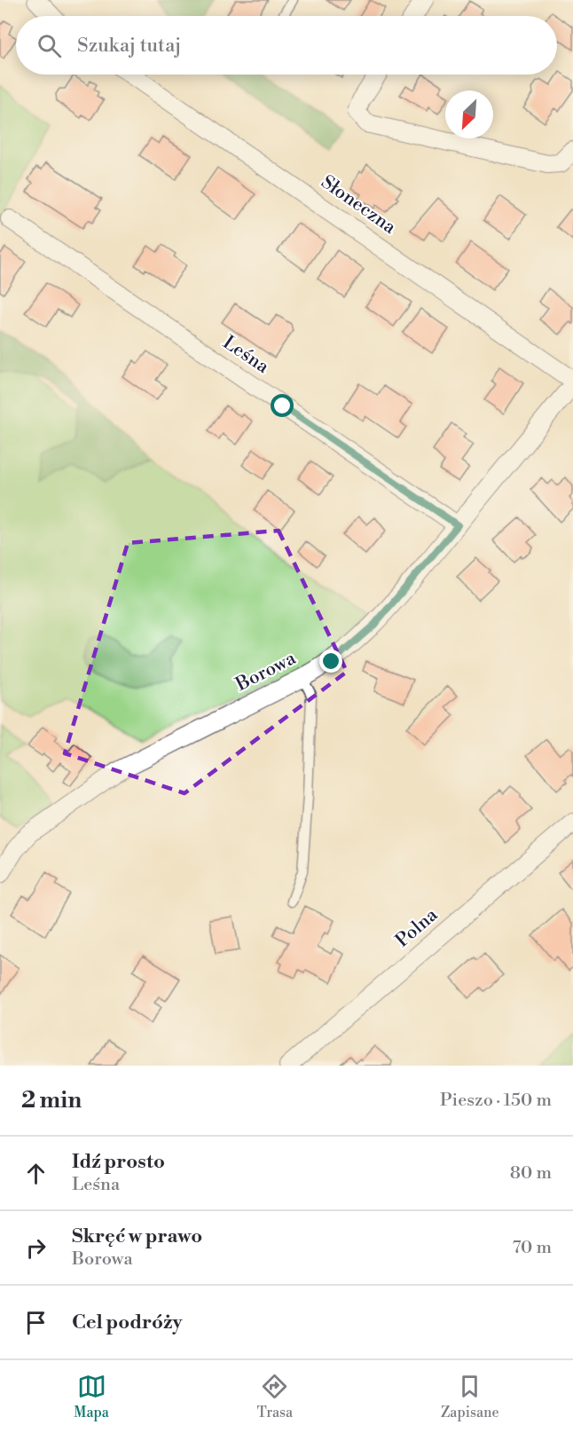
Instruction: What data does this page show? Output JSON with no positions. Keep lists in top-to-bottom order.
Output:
{
  "streets": {
    "street": [
      "Słoneczna",
      "Leśna",
      "Borowa",
      "Polna"
    ]
  },
  "crossings": [
    ["Słoneczna", "Borowa"],
    ["Leśna", "Borowa"]
  ],
  "north": "bottom left",
  "page": {
    "search": "Szukaj tutaj",
    "heading": ["2 min", "Pieszo · 150 m"],
    "list": [
      ["Idź prosto", "Leśna", "80 m"],
      ["Skręć w prawo", "Borowa", "70 m"],
      "Cel podróży"
    ],
    "nav": ["Mapa", "Trasa", "Zapisane"]
  }
}
